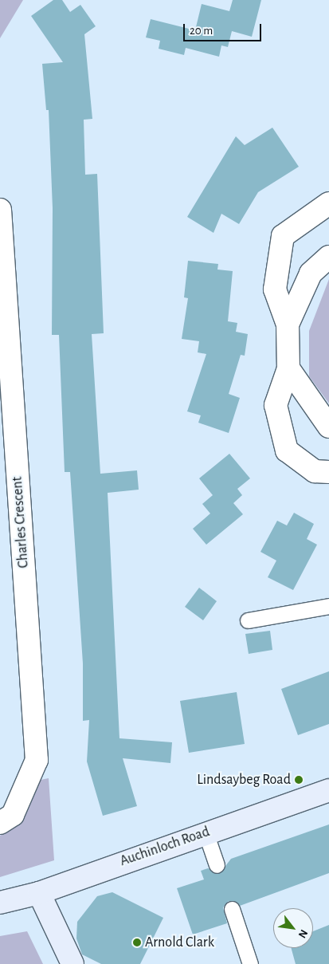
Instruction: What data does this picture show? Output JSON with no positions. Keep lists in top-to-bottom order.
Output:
{
  "streets": {
    "main road": ["Auchinloch Road"],
    "street": ["Charles Crescent"]
  },
  "places": ["Lindsaybeg Road", "Arnold Clark"],
  "scale_bar": "20 m",
  "north": "bottom right"
}
